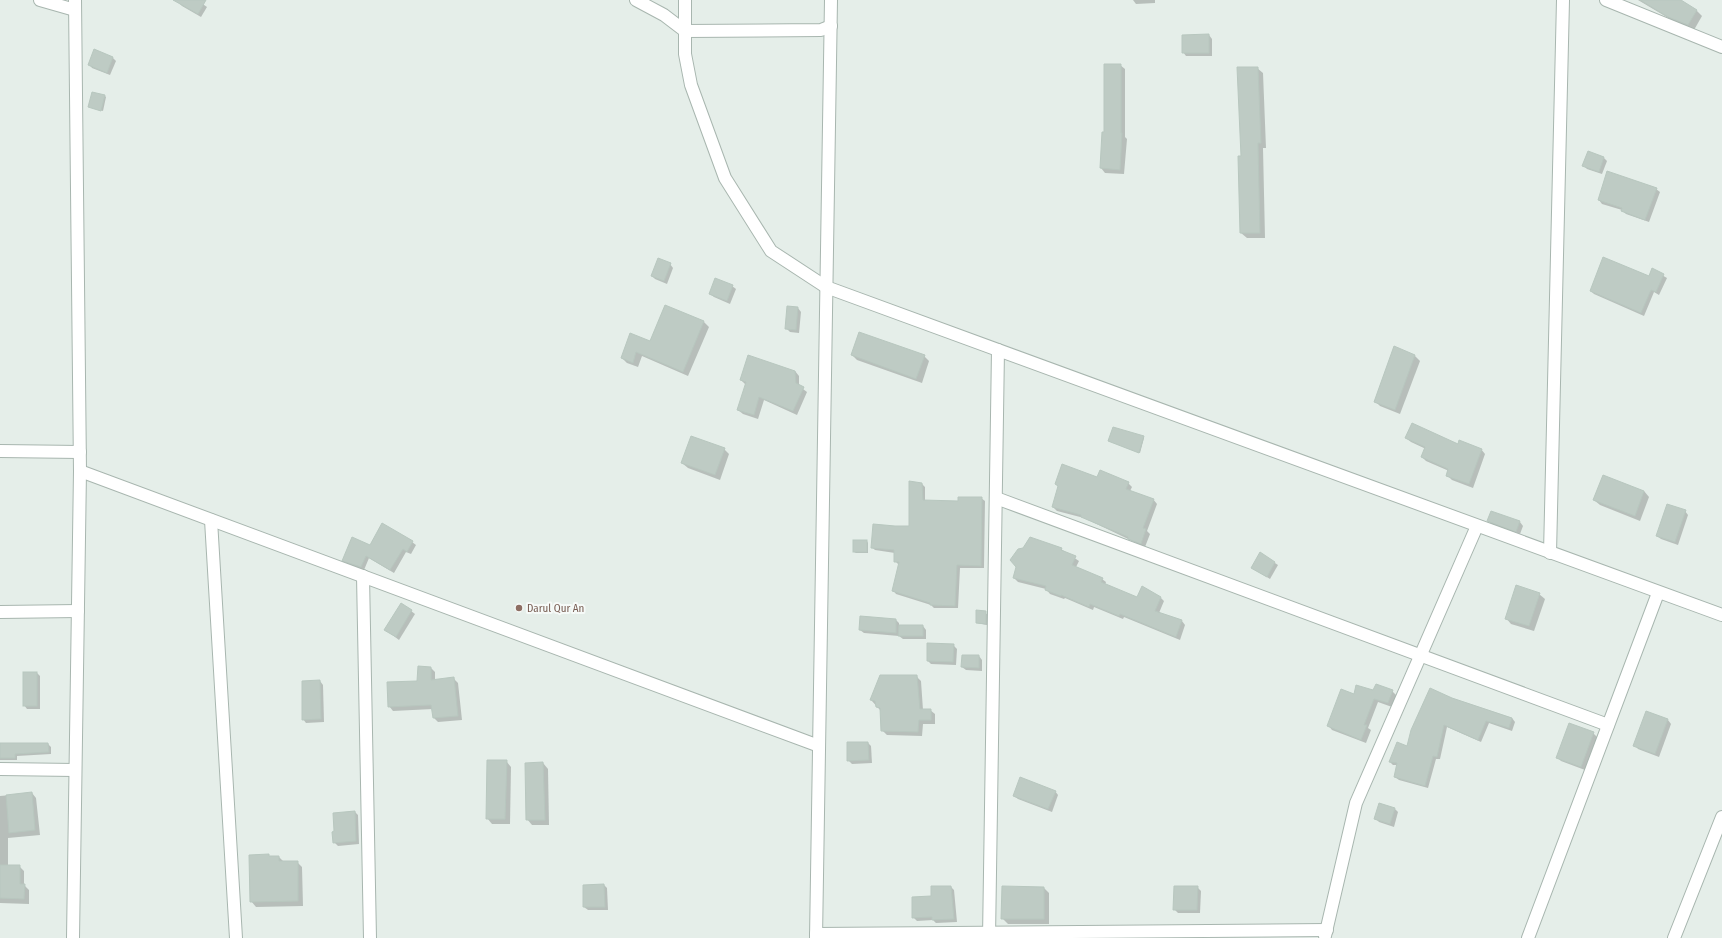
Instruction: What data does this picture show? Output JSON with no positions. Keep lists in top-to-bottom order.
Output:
{
  "places": ["Darul Qur An"]
}
